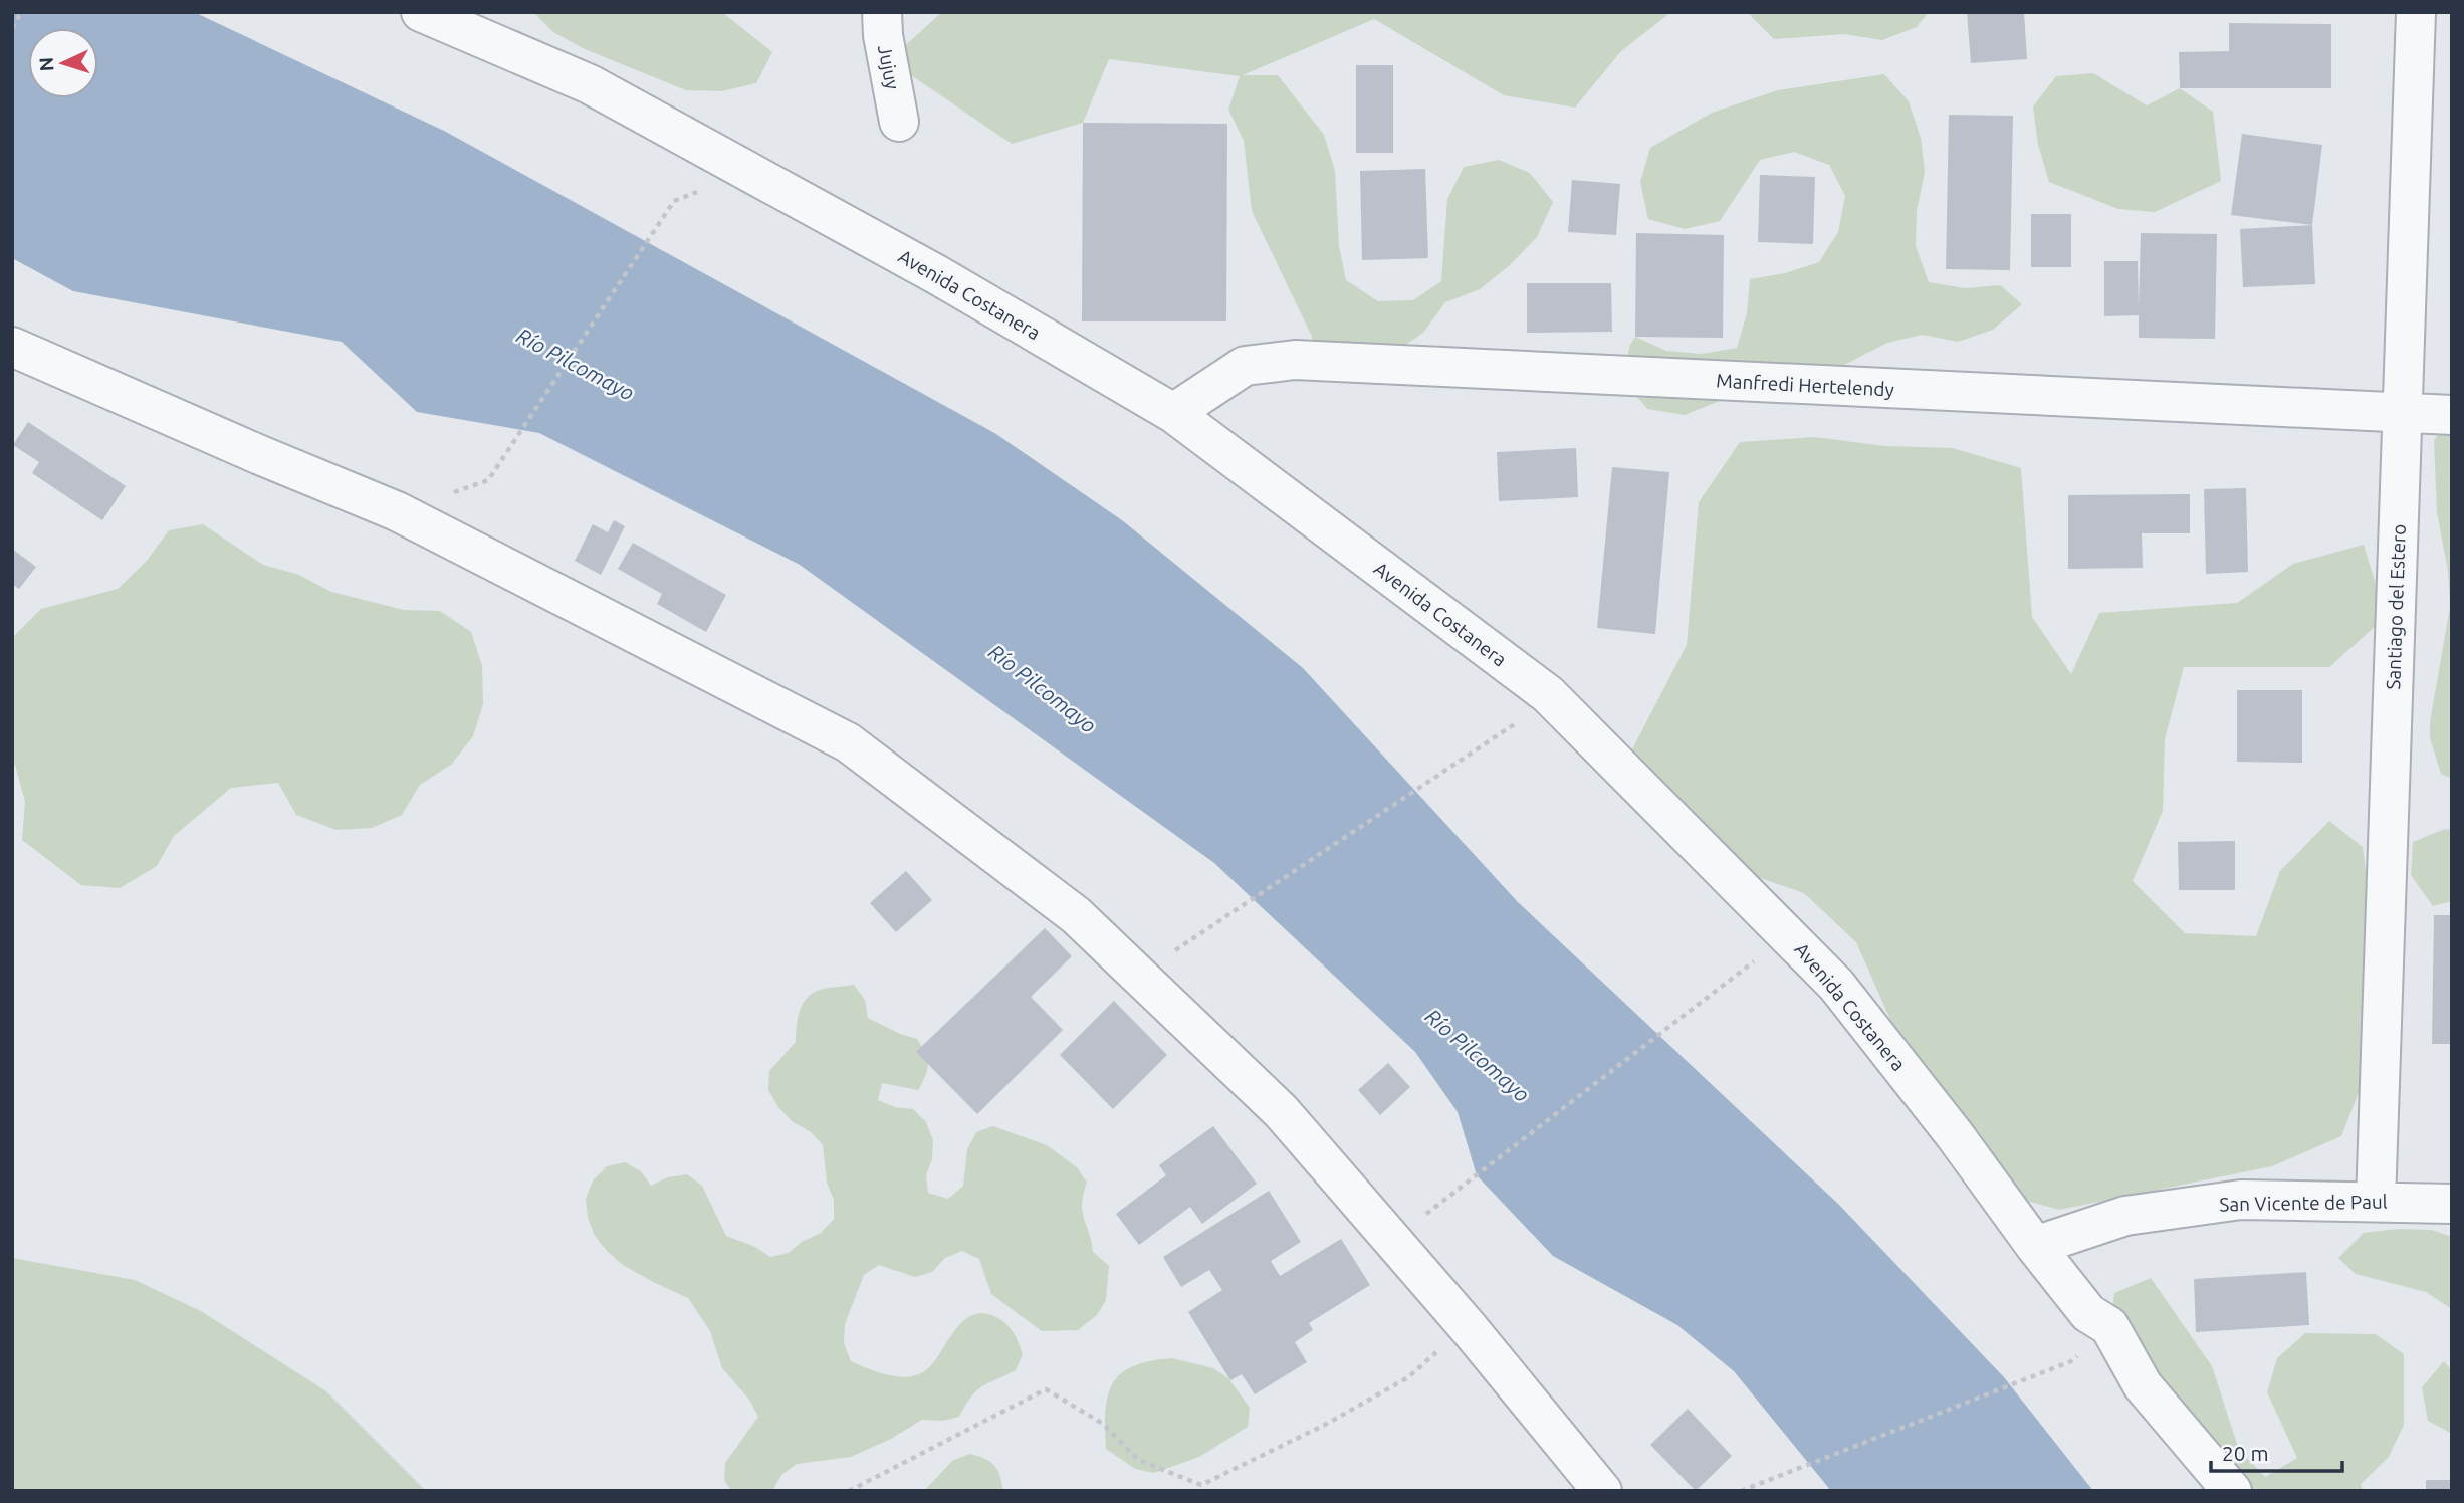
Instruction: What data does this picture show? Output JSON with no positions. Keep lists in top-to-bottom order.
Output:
{
  "streets": {
    "street": [
      "Jujuy",
      "Avenida Costanera",
      "Manfredi Hertelendy",
      "Santiago del Estero",
      "San Vicente de Paul"
    ]
  },
  "crossings": [
    ["Avenida Costanera", "Manfredi Hertelendy"],
    ["Avenida Costanera", "San Vicente de Paul"],
    ["Manfredi Hertelendy", "Santiago del Estero"],
    ["Santiago del Estero", "San Vicente de Paul"]
  ],
  "water": ["Río Pilcomayo"],
  "scale_bar": "20 m",
  "north": "left"
}
